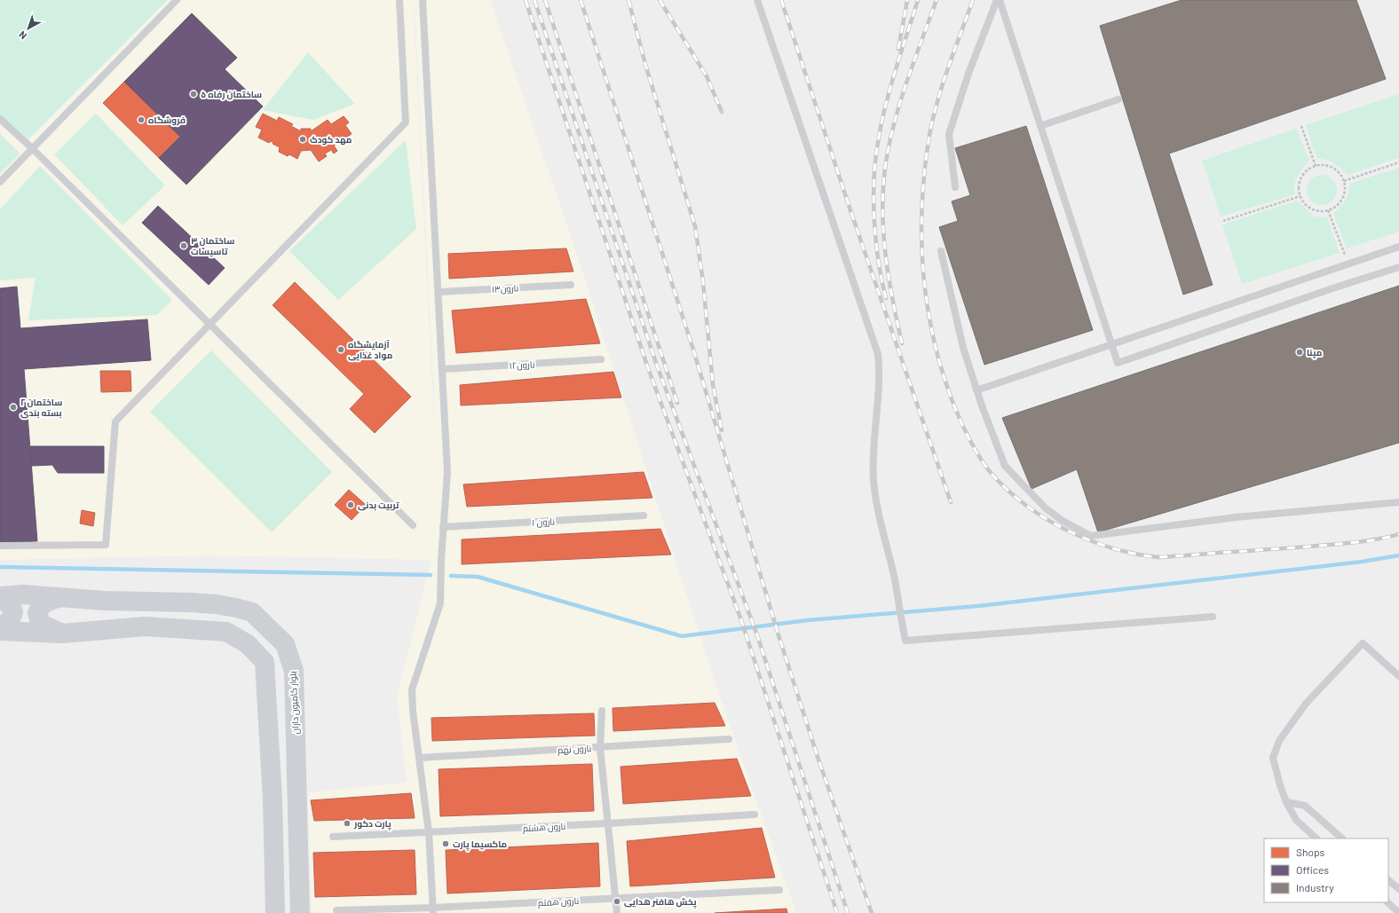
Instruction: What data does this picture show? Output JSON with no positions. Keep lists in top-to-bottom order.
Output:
{
  "streets": {
    "main road": ["بلوار کامیون داران"],
    "lane": [
      "نارون۱۳",
      "نارون۱۲",
      "نارون۱۰",
      "نارون نهم",
      "نارون هشتم",
      "نارون هفتم"
    ]
  },
  "places": [
    "۵ ساختمان رفاه",
    "فروشگاه",
    "مهد کودک",
    "۳ ساختمان تاسیسات",
    "آزمایشگاه مواد غذایی",
    "مپنا",
    "۲ ساختمان بسته بندی",
    "تربیت بدنی",
    "پارت دکور",
    "ماکسیما پارت",
    "پخش هافنر هدایی"
  ],
  "legend": ["Shops", "Offices", "Industry"],
  "north": "bottom left"
}
